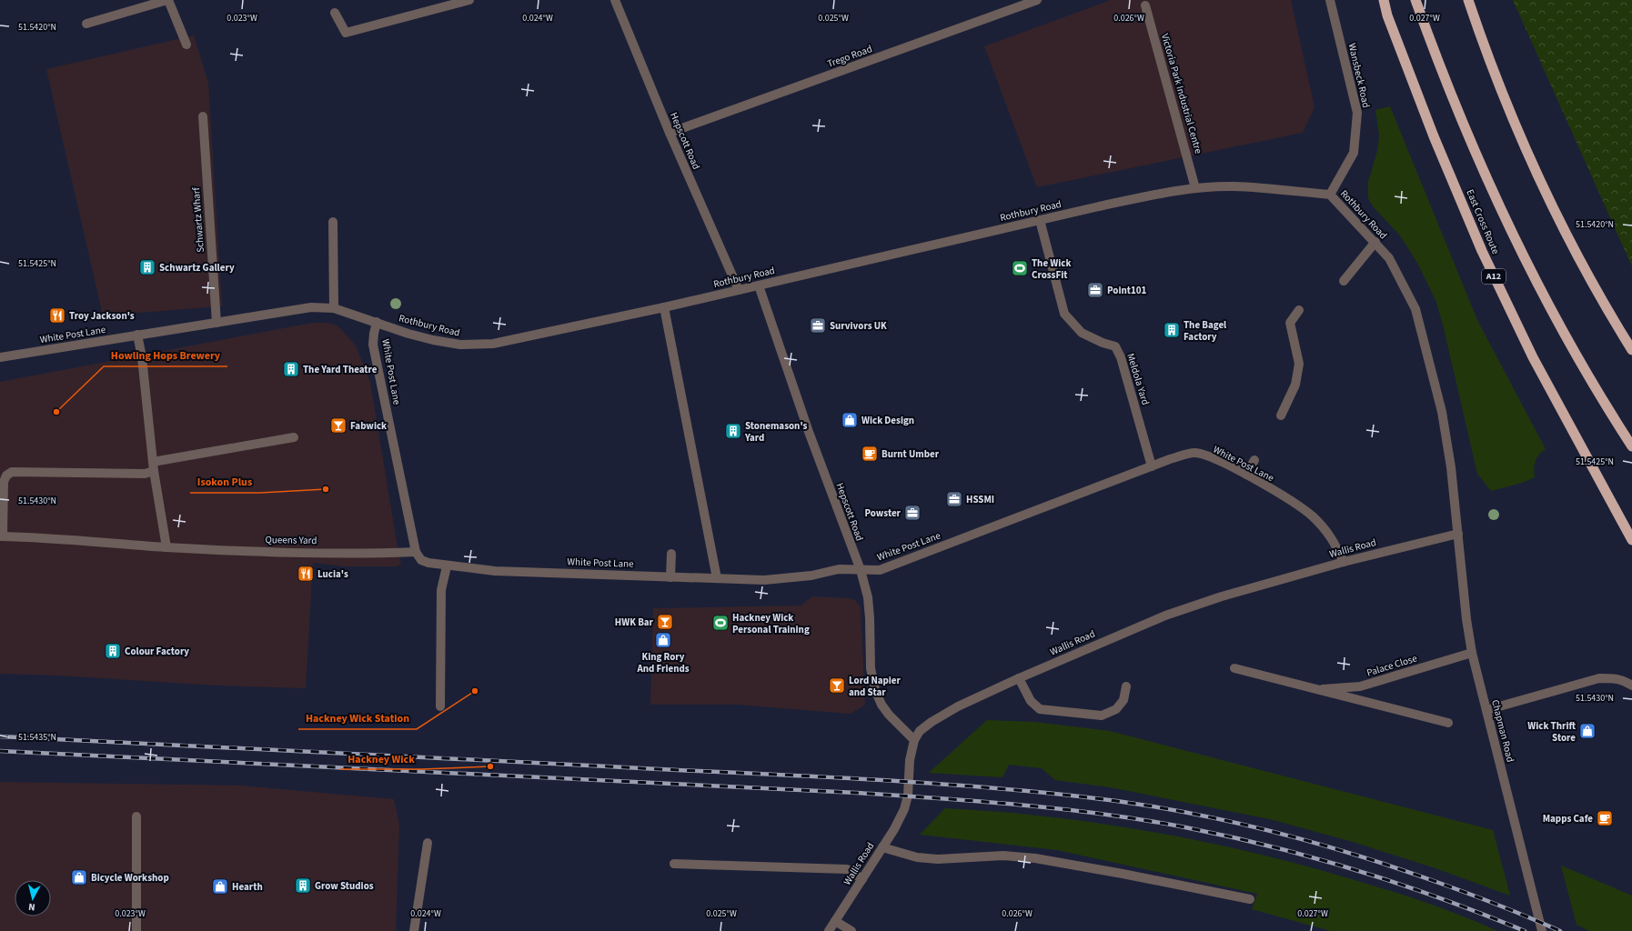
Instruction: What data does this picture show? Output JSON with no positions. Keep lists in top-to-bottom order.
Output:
{
  "streets": {
    "highway": ["East Cross Route", "A12"],
    "street": [
      "Trego Road",
      "Wansbeck Road",
      "Victoria Park Industrial Centre",
      "Hepscott Road",
      "Rothbury Road",
      "Schwartz Wharf",
      "White Post Lane",
      "Meldola Yard",
      "Queens Yard",
      "Wallis Road",
      "Palace Close",
      "Chapman Road"
    ]
  },
  "crossings": [
    ["Trego Road", "Hepscott Road"],
    ["Wansbeck Road", "Rothbury Road"],
    ["Victoria Park Industrial Centre", "Rothbury Road"],
    ["Hepscott Road", "Rothbury Road"],
    ["Hepscott Road", "White Post Lane"],
    ["Hepscott Road", "Wallis Road"],
    ["Rothbury Road", "White Post Lane"],
    ["Rothbury Road", "Meldola Yard"],
    ["Rothbury Road", "Wallis Road"],
    ["Rothbury Road", "Chapman Road"],
    ["Schwartz Wharf", "White Post Lane"],
    ["White Post Lane", "Meldola Yard"],
    ["White Post Lane", "Queens Yard"],
    ["White Post Lane", "Wallis Road"],
    ["Wallis Road", "Chapman Road"],
    ["Palace Close", "Chapman Road"]
  ],
  "places": {
    "building": [
      "Schwartz Gallery",
      "The Bagel Factory",
      "The Yard Theatre",
      "Stonemason's Yard",
      "Colour Factory",
      "Grow Studios"
    ],
    "sports": ["The Wick CrossFit", "Hackney Wick Personal Training"],
    "office": [
      "Point101",
      "Survivors UK",
      "HSSMI",
      "Powster"
    ],
    "restaurant": ["Troy Jackson's", "Lucia's"],
    "other": [
      "Howling Hops Brewery",
      "Isokon Plus",
      "Hackney Wick Station",
      "Hackney Wick"
    ],
    "shop": [
      "Wick Design",
      "King Rory And Friends",
      "Wick Thrift Store",
      "Bicycle Workshop",
      "Hearth"
    ],
    "bar": ["Fabwick", "HWK Bar", "Lord Napier and Star"],
    "cafe": ["Burnt Umber", "Mapps Cafe"]
  },
  "north": "bottom",
  "coordinates": [
    "0.023°W",
    "0.024°W",
    "0.025°W",
    "0.026°W",
    "0.027°W",
    "51.5420°N",
    "51.5425°N",
    "51.5430°N",
    "51.5435°N"
  ]
}
